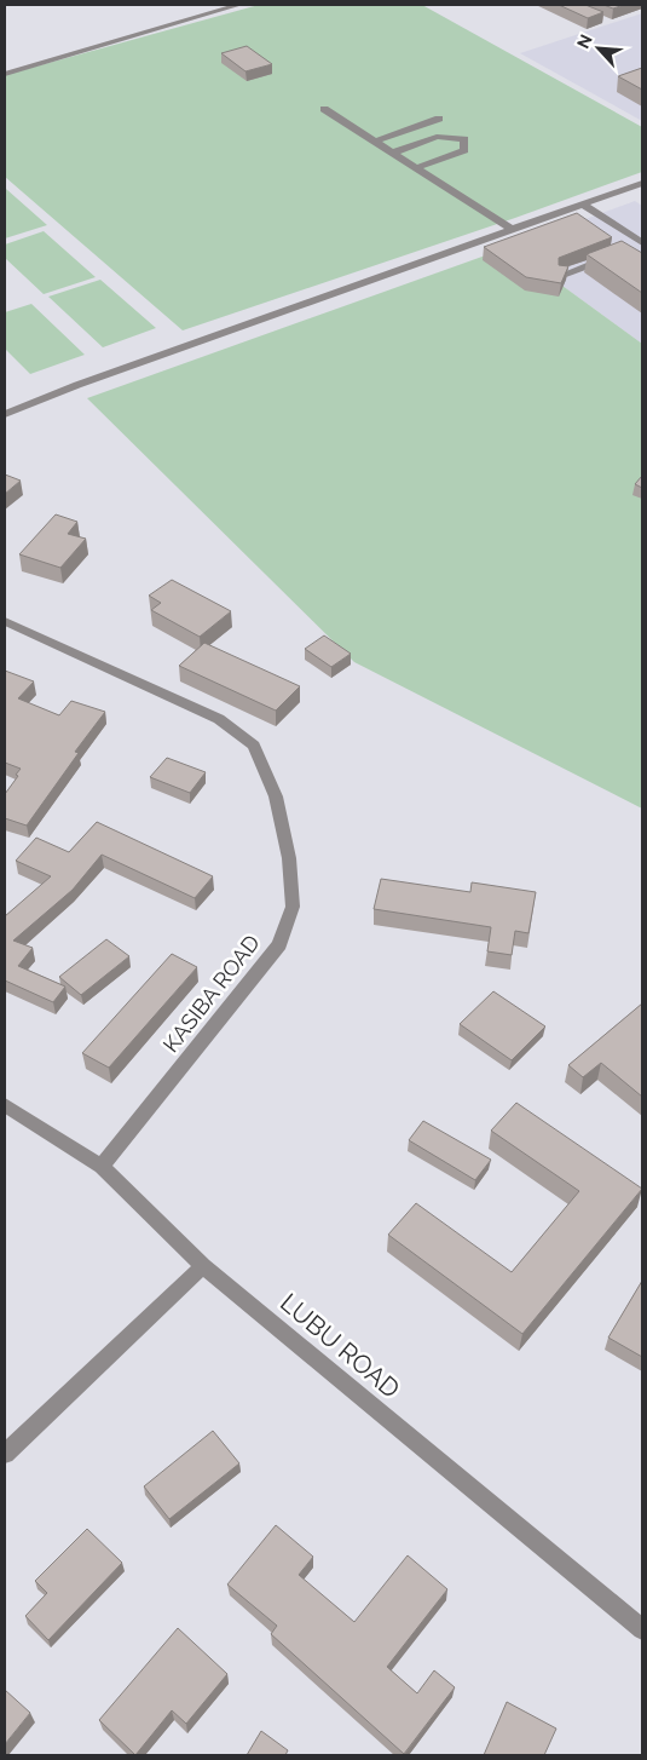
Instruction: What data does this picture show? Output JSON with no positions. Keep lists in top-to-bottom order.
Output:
{
  "streets": {
    "street": ["KASIBA ROAD", "LUBU ROAD"]
  },
  "crossings": [
    ["KASIBA ROAD", "LUBU ROAD"]
  ],
  "north": "top left"
}
